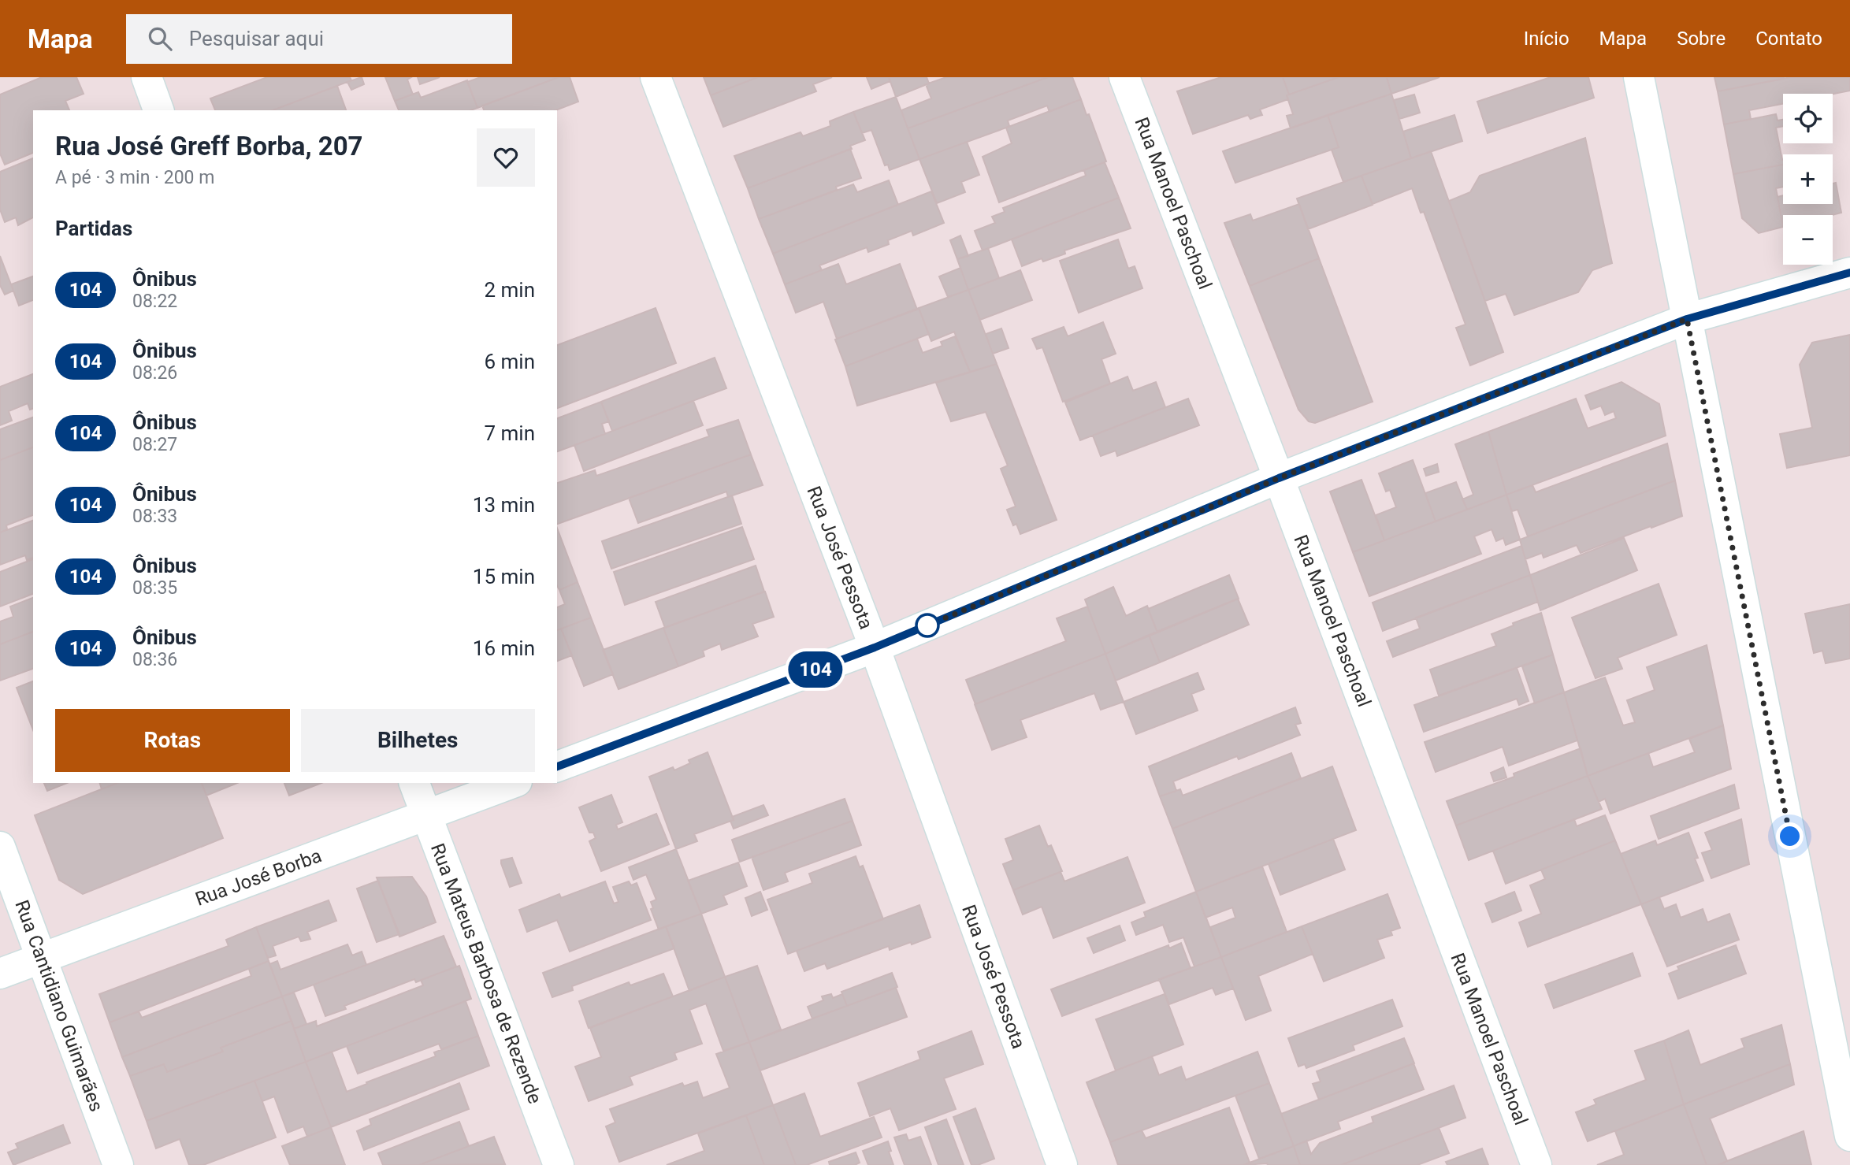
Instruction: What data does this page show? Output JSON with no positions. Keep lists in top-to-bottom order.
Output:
{
  "streets": {
    "street": [
      "Rua Manoel Paschoal",
      "Rua José Pessota",
      "Rua José Borba",
      "Rua Mateus Barbosa de Rezende",
      "Rua Cantidiano Guimarães"
    ]
  },
  "crossings": [
    ["Rua José Borba", "Rua Mateus Barbosa de Rezende"],
    ["Rua José Borba", "Rua Cantidiano Guimarães"]
  ],
  "lines": ["bus line 104"],
  "page": {
    "header": "Mapa",
    "search": "Pesquisar aqui",
    "nav": [
      "Início",
      "Mapa",
      "Sobre",
      "Contato"
    ],
    "on_map": "104",
    "map_buttons": ["+", "−"],
    "heading": [
      ["Rua José Greff Borba, 207", "A pé · 3 min · 200 m"],
      "Partidas"
    ],
    "list": [
      {
        "mark": "104",
        "name": "Ônibus",
        "note": "08:22",
        "value": "2 min"
      },
      {
        "mark": "104",
        "name": "Ônibus",
        "note": "08:26",
        "value": "6 min"
      },
      {
        "mark": "104",
        "name": "Ônibus",
        "note": "08:27",
        "value": "7 min"
      },
      {
        "mark": "104",
        "name": "Ônibus",
        "note": "08:33",
        "value": "13 min"
      },
      {
        "mark": "104",
        "name": "Ônibus",
        "note": "08:35",
        "value": "15 min"
      },
      {
        "mark": "104",
        "name": "Ônibus",
        "note": "08:36",
        "value": "16 min"
      }
    ],
    "buttons": ["Rotas", "Bilhetes"]
  }
}
